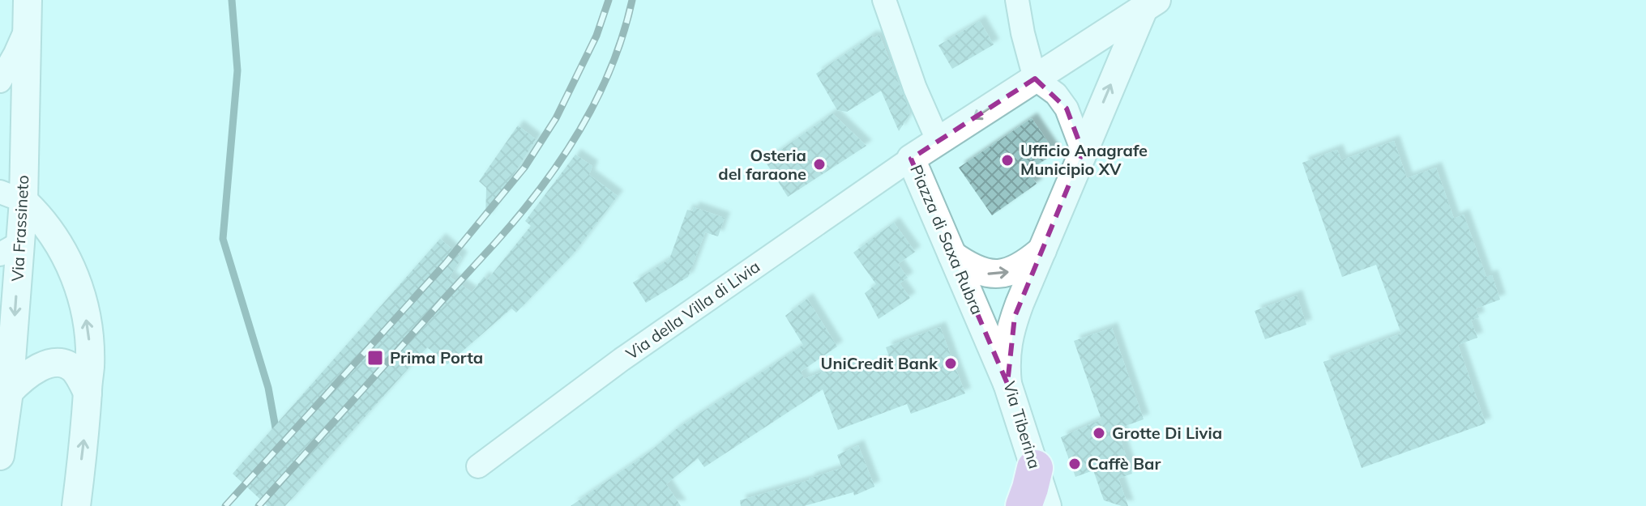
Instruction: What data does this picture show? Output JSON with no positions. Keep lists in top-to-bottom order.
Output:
{
  "streets": {
    "street": [
      "Via Frassineto",
      "Piazza di Saxa Rubra",
      "Via della Villa di Livia",
      "Via Tiberina"
    ]
  },
  "crossings": [
    ["Piazza di Saxa Rubra", "Via della Villa di Livia"],
    ["Piazza di Saxa Rubra", "Via Tiberina"],
    ["Via della Villa di Livia", "Via Tiberina"]
  ],
  "places": {
    "other": [
      "Ufficio Anagrafe Municipio XV",
      "Osteria del faraone",
      "UniCredit Bank",
      "Grotte Di Livia",
      "Caffè Bar"
    ],
    "transit": ["Prima Porta"]
  }
}
